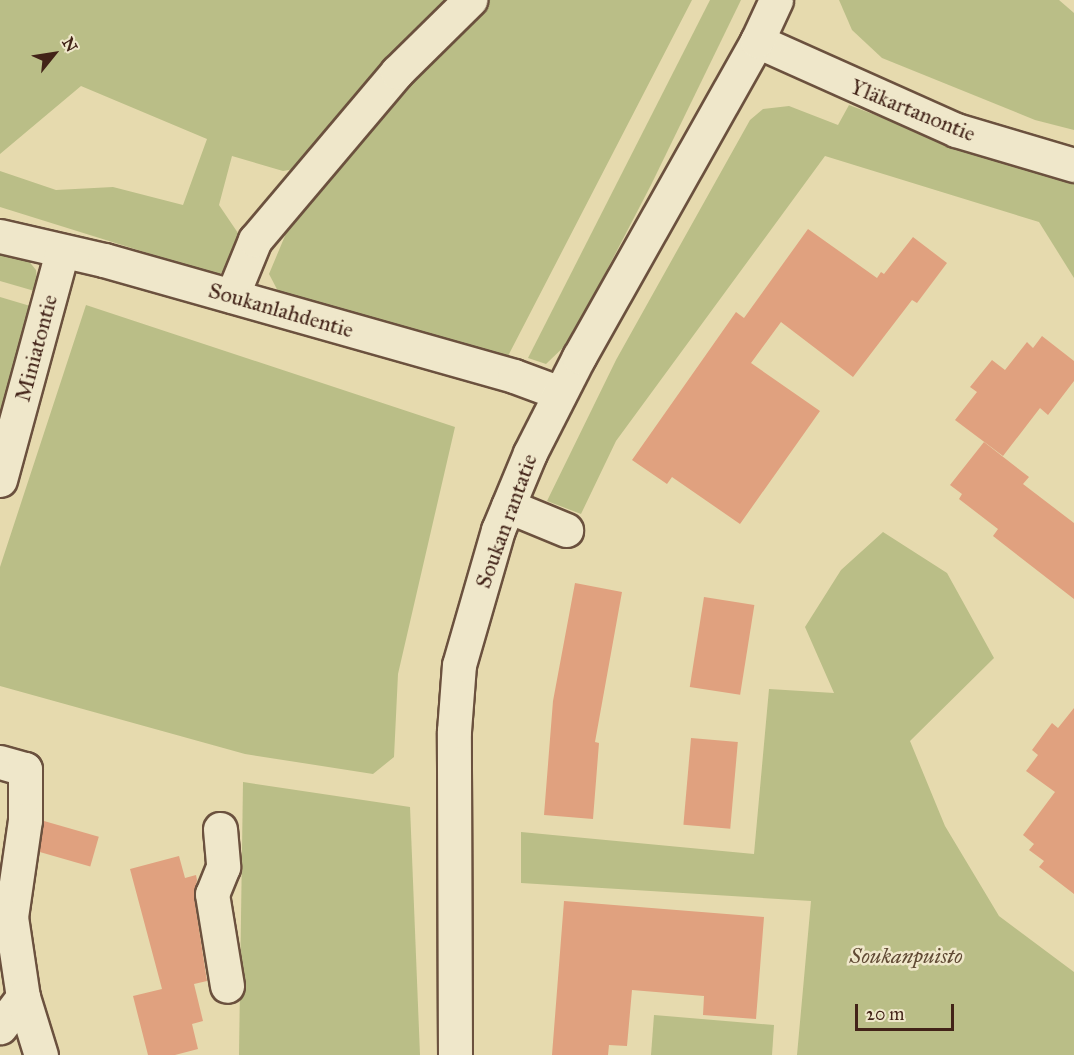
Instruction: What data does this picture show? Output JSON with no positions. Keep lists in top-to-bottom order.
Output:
{
  "streets": {
    "street": [
      "Yläkartanontie",
      "Soukanlahdentie",
      "Miniatontie",
      "Soukan rantatie"
    ]
  },
  "crossings": [
    ["Yläkartanontie", "Soukan rantatie"],
    ["Soukanlahdentie", "Miniatontie"],
    ["Soukanlahdentie", "Soukan rantatie"]
  ],
  "parks": ["Soukanpuisto"],
  "scale_bar": "20 m",
  "north": "top right"
}
